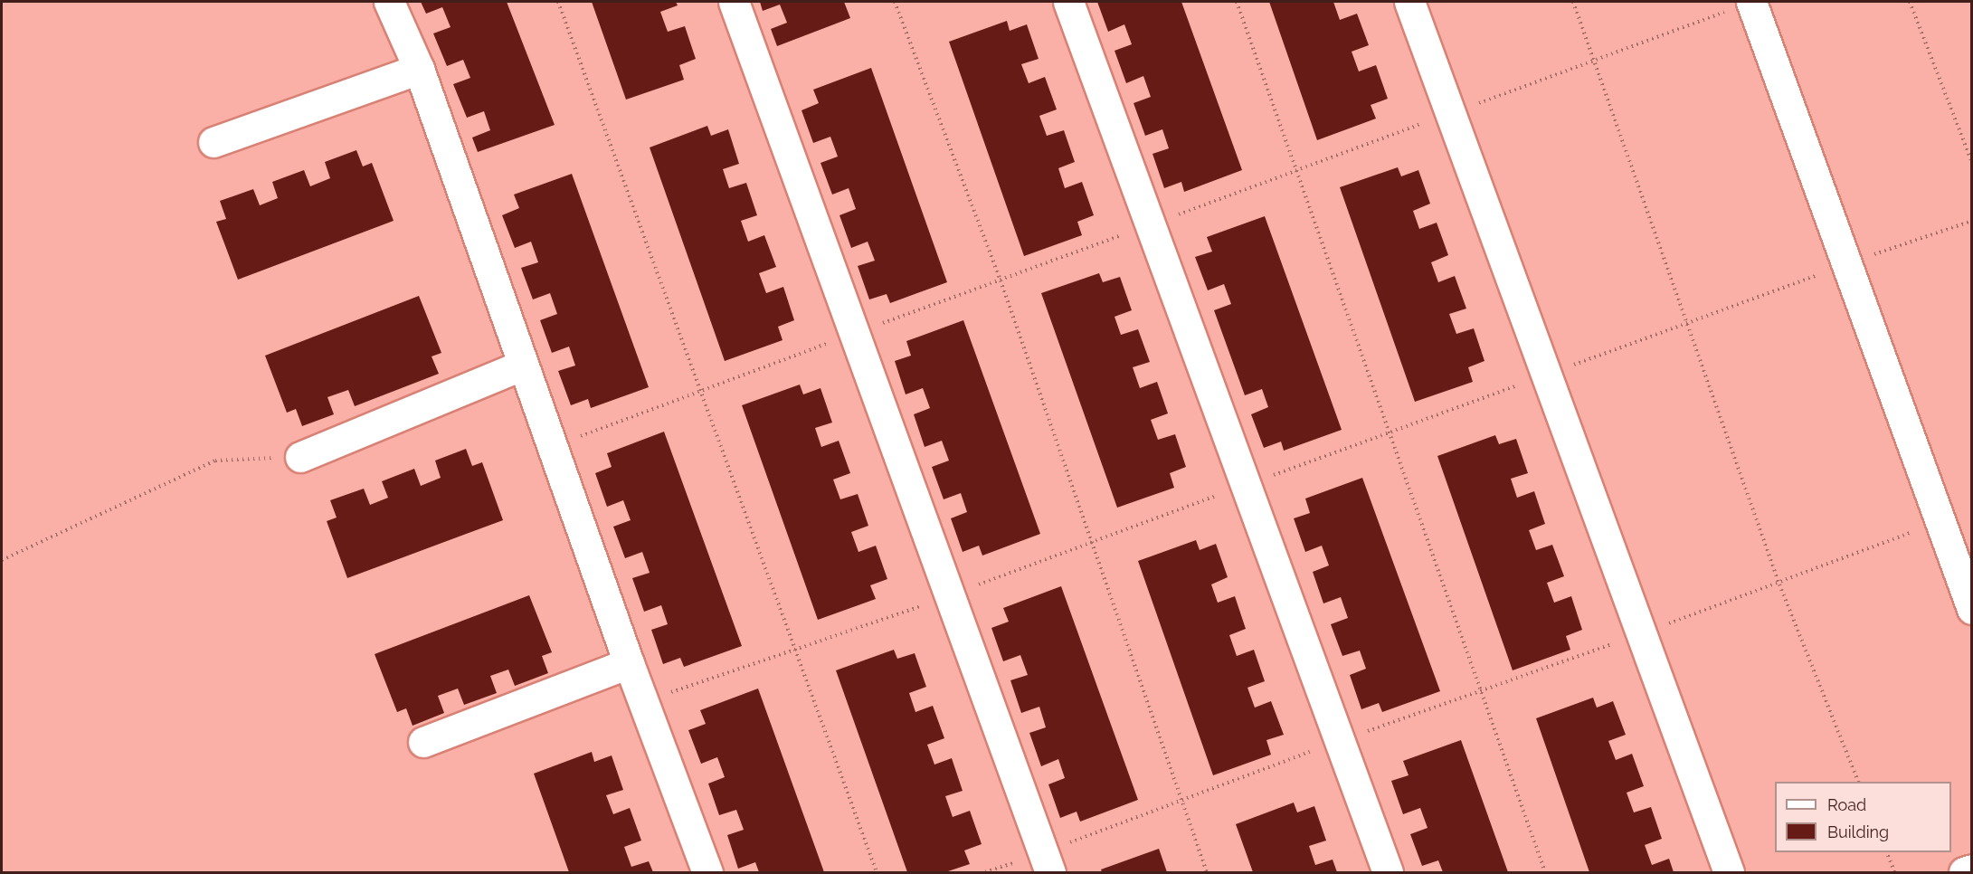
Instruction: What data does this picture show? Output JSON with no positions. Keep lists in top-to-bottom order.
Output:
{
  "legend": ["Road", "Building"]
}
